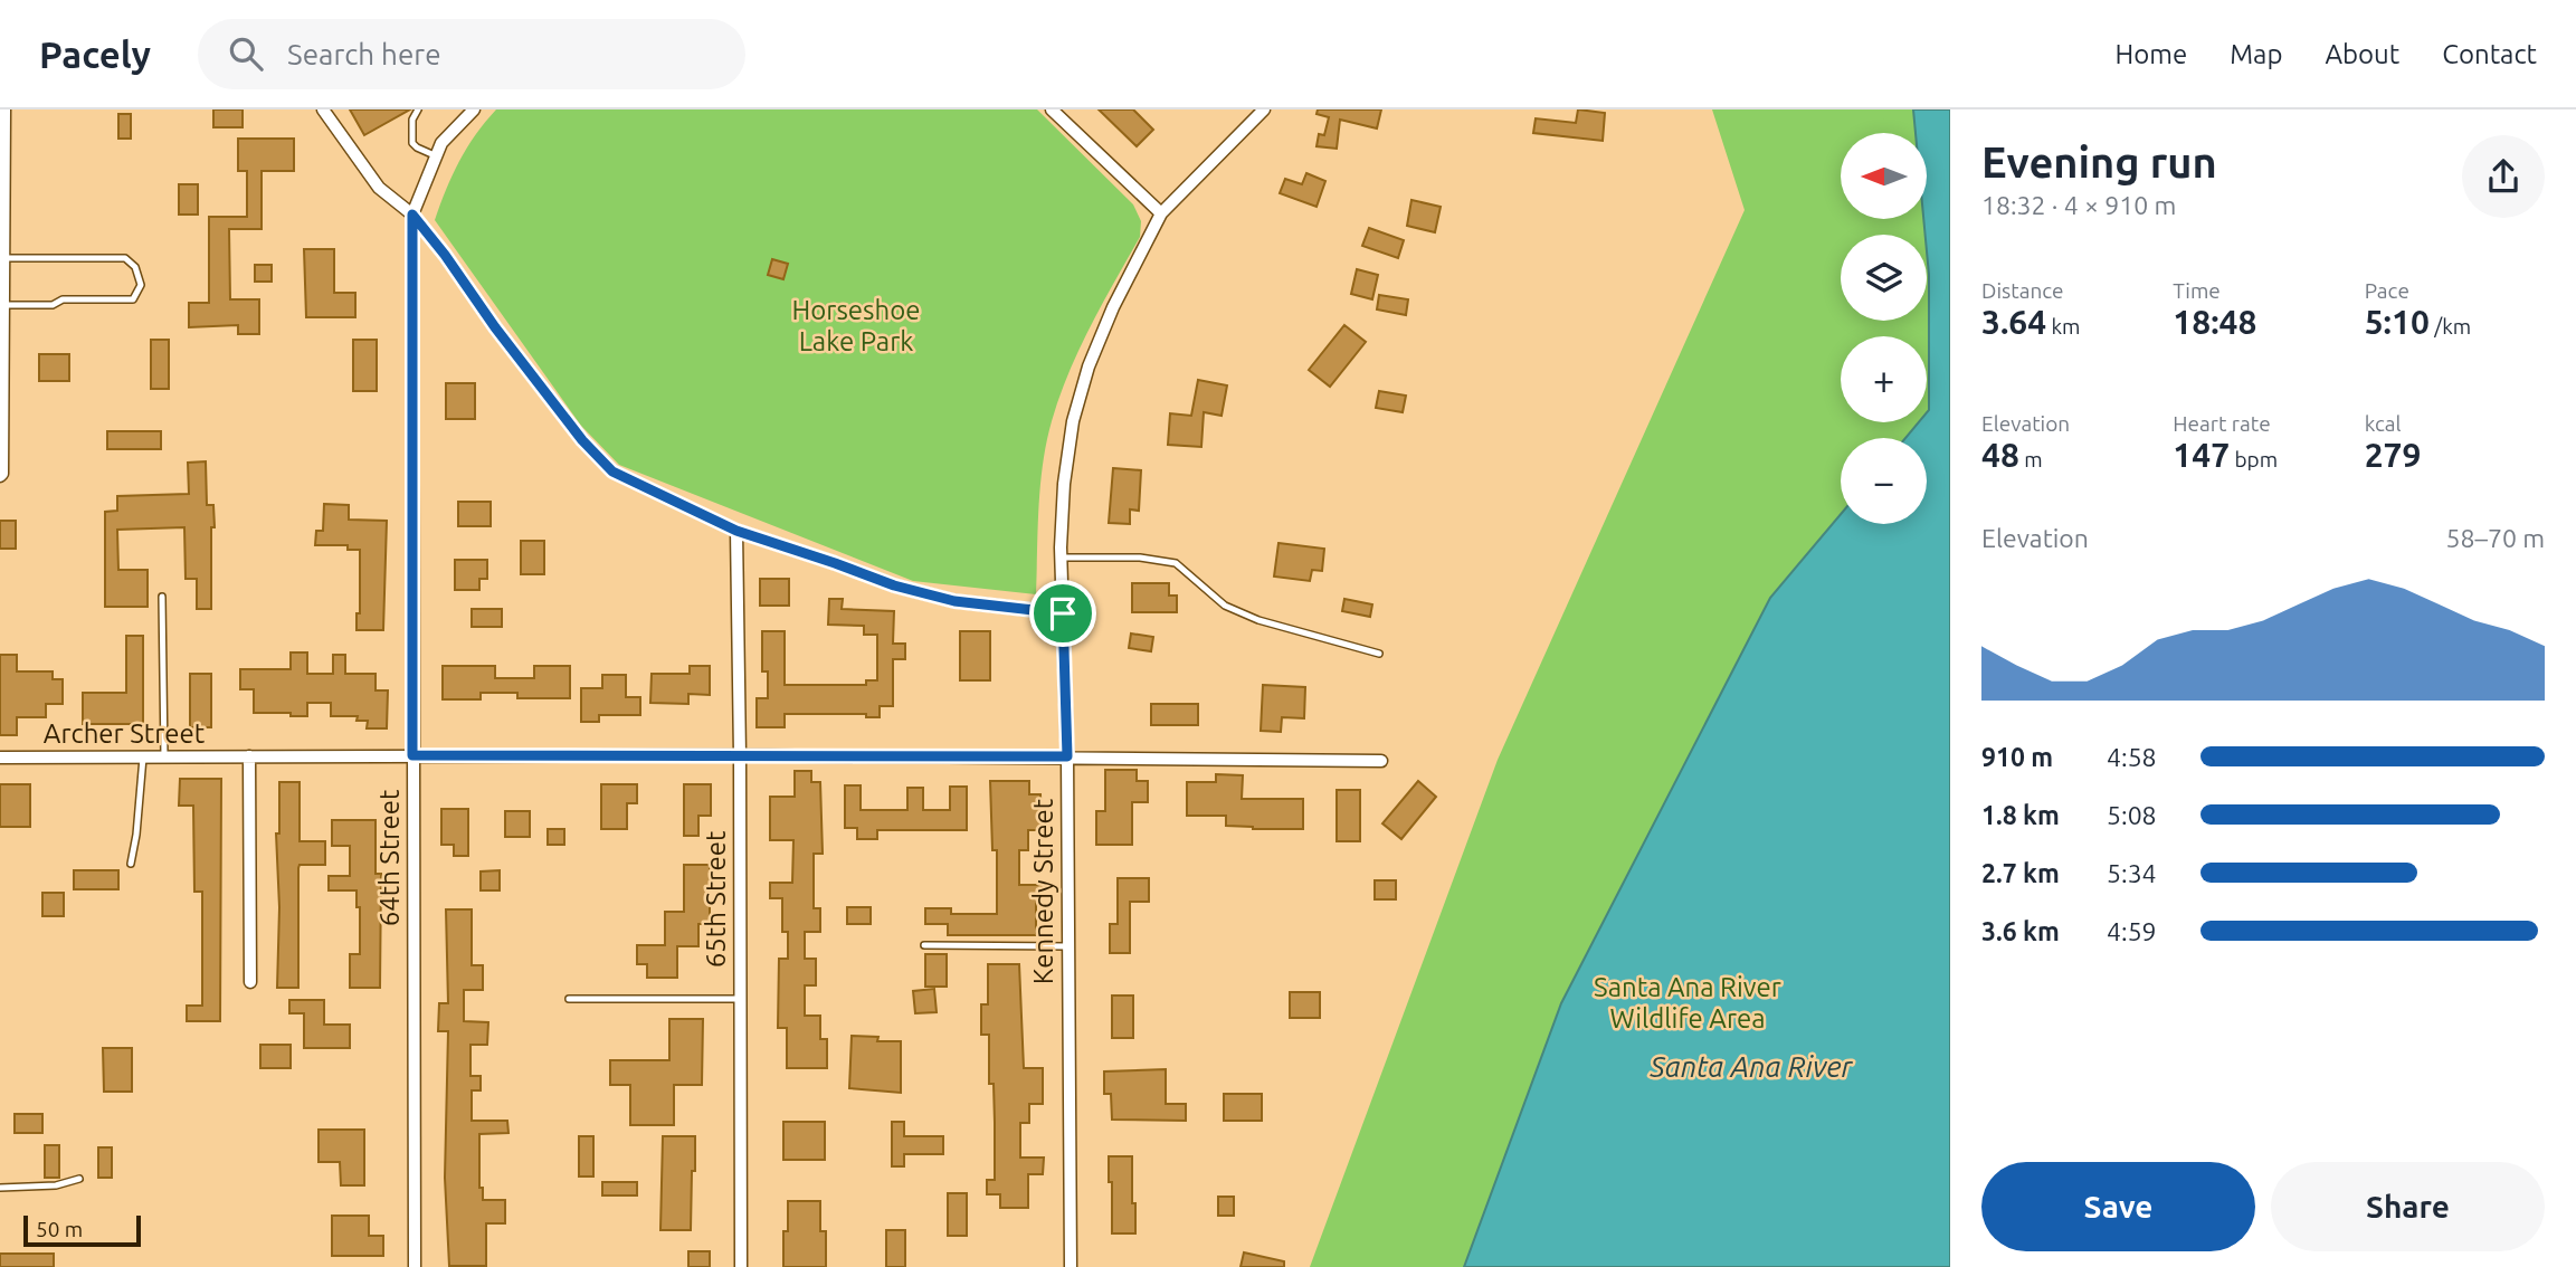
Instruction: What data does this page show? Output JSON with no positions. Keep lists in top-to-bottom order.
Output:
{
  "streets": {
    "street": [
      "Archer Street",
      "64th Street",
      "Kennedy Street",
      "65th Street"
    ]
  },
  "crossings": [
    ["Archer Street", "64th Street"],
    ["Archer Street", "Kennedy Street"],
    ["Archer Street", "65th Street"]
  ],
  "water": ["Santa Ana River"],
  "parks": ["Horseshoe Lake Park", "Santa Ana River Wildlife Area"],
  "scale_bar": "50 m",
  "north": "left",
  "page": {
    "header": "Pacely",
    "search": "Search here",
    "nav": [
      "Home",
      "Map",
      "About",
      "Contact"
    ],
    "heading": ["Evening run", "18:32 · 4 × 910 m"],
    "map_buttons": ["+", "−"],
    "stats": [
      ["Distance", "3.64 km"],
      ["Time", "18:48"],
      ["Pace", "5:10 /km"],
      ["Elevation", "48 m"],
      ["Heart rate", "147 bpm"],
      ["kcal", "279"]
    ],
    "chart": ["Elevation", "58–70 m"],
    "list": [
      {
        "name": "910 m",
        "note": "4:58"
      },
      {
        "name": "1.8 km",
        "note": "5:08"
      },
      {
        "name": "2.7 km",
        "note": "5:34"
      },
      {
        "name": "3.6 km",
        "note": "4:59"
      }
    ],
    "buttons": ["Save", "Share"],
    "scale": "50 m"
  }
}
